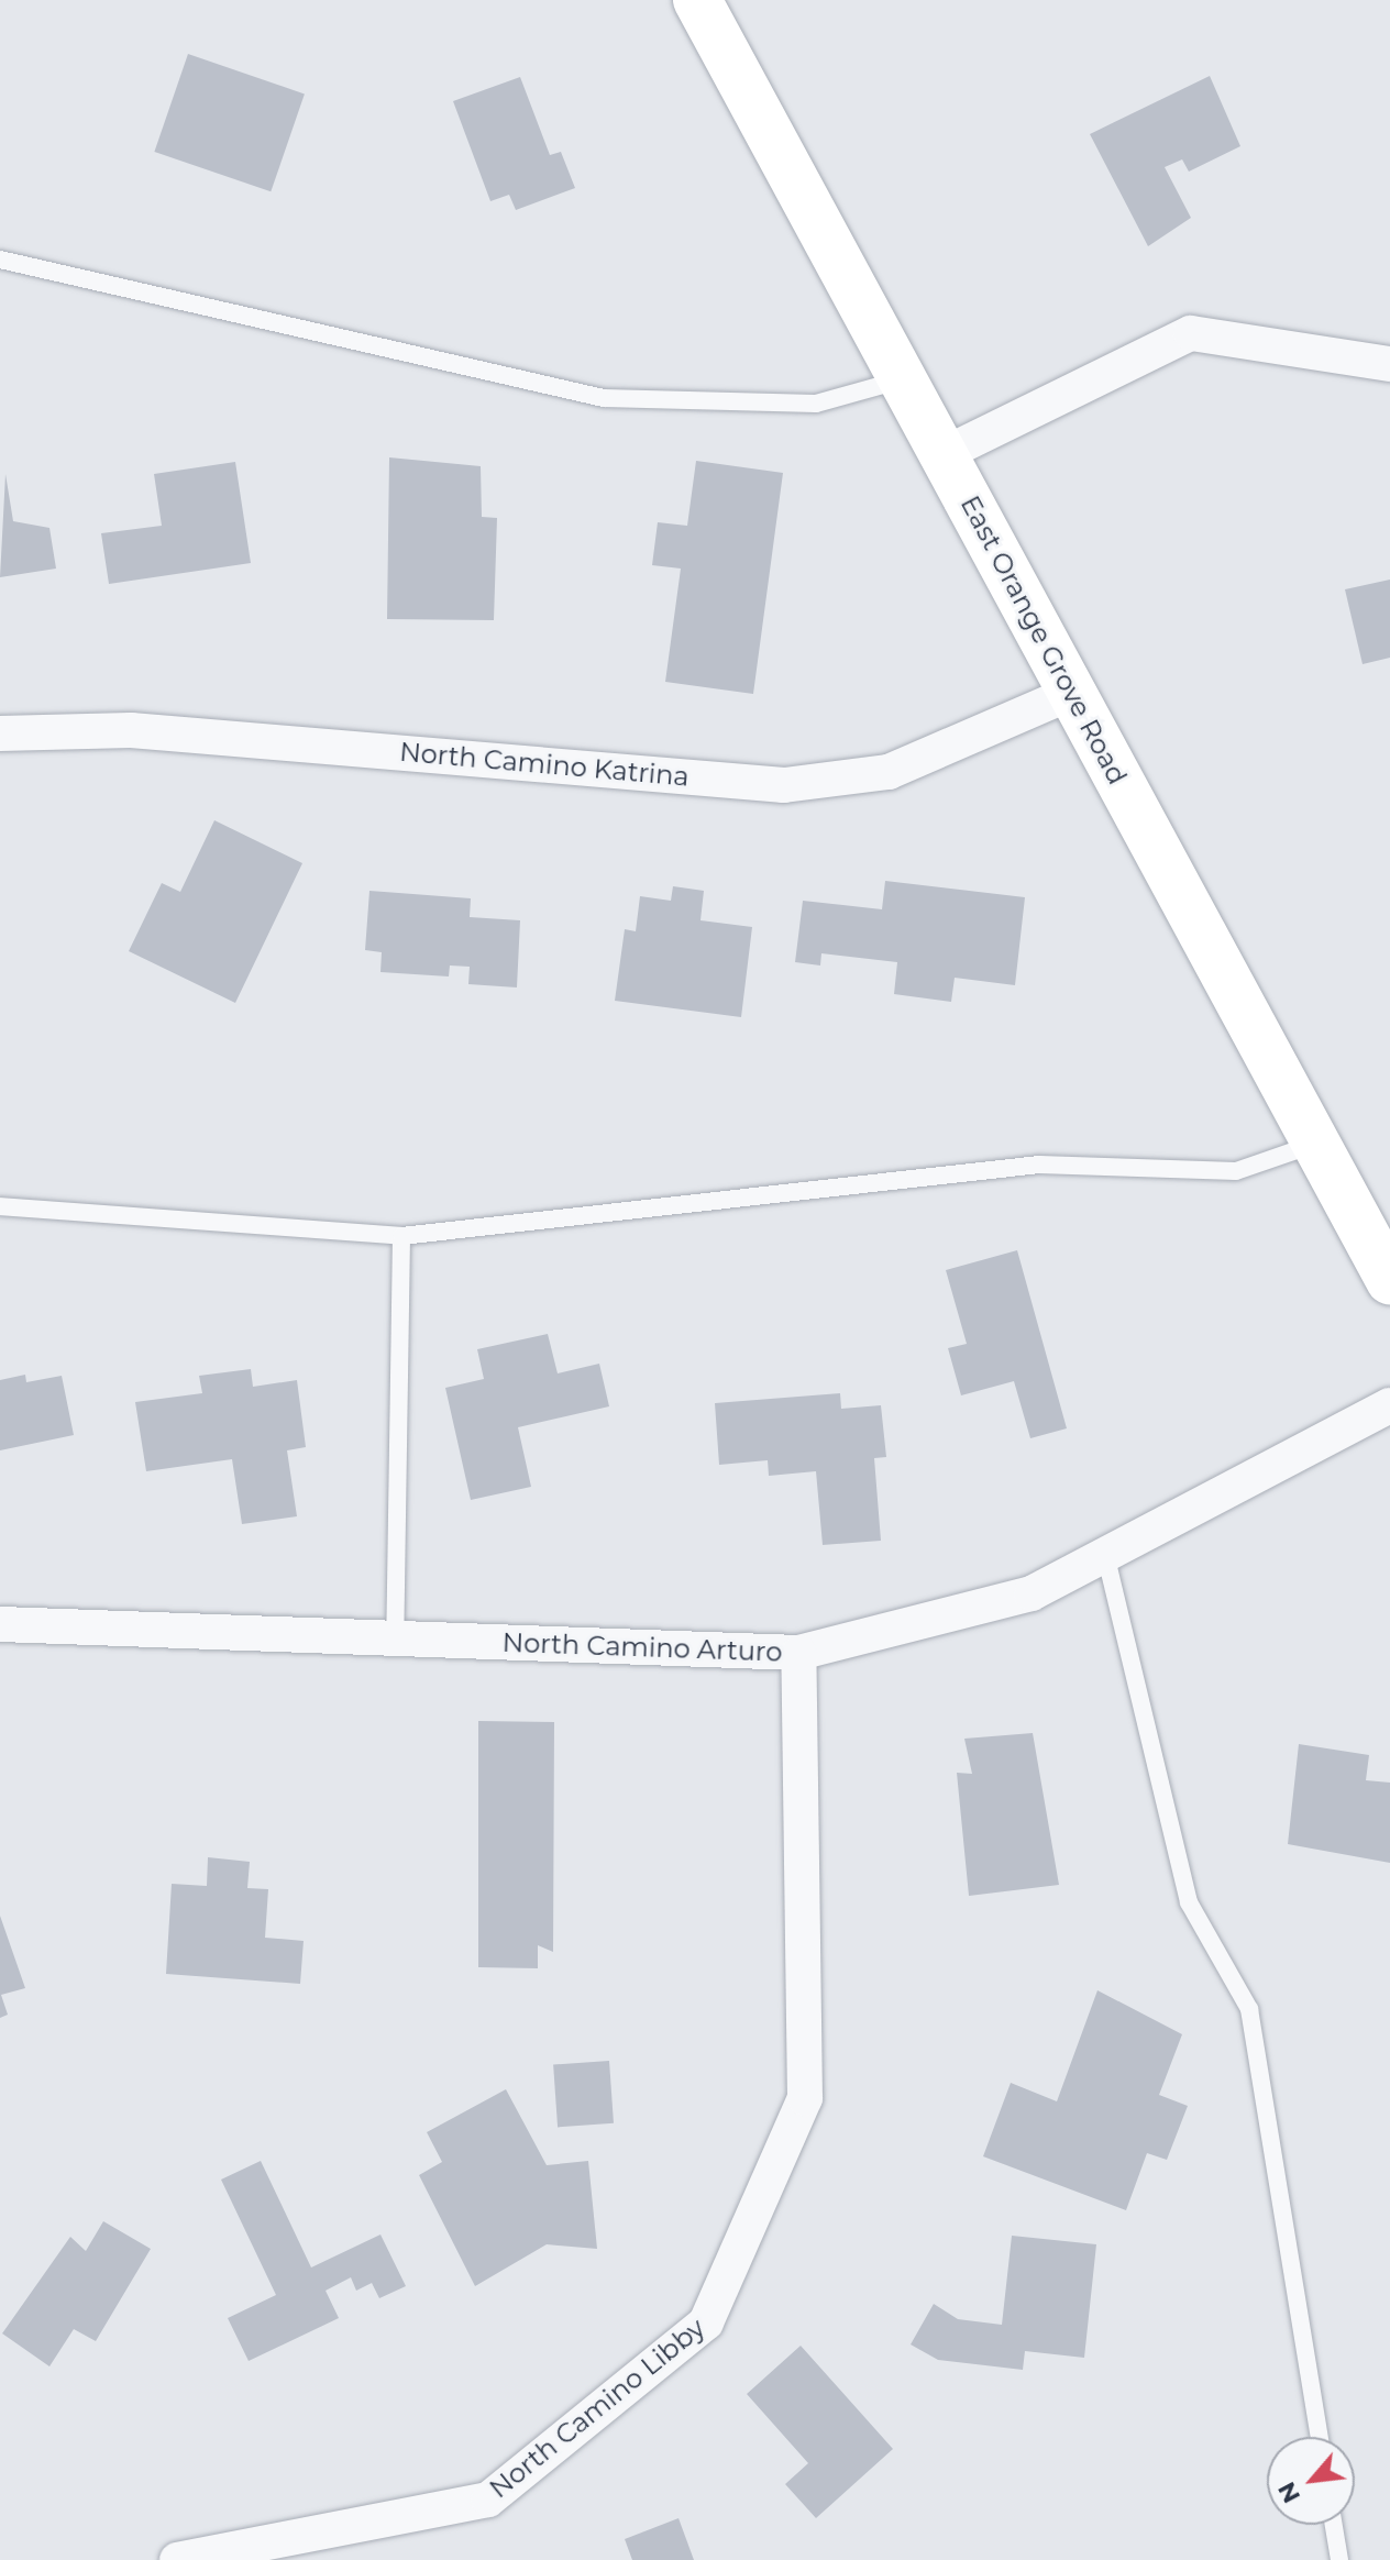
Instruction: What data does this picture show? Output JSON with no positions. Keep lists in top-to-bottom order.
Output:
{
  "streets": {
    "main road": ["East Orange Grove Road"],
    "street": ["North Camino Katrina", "North Camino Arturo", "North Camino Libby"]
  },
  "crossings": [
    ["East Orange Grove Road", "North Camino Katrina"],
    ["North Camino Arturo", "North Camino Libby"]
  ],
  "north": "bottom left"
}
